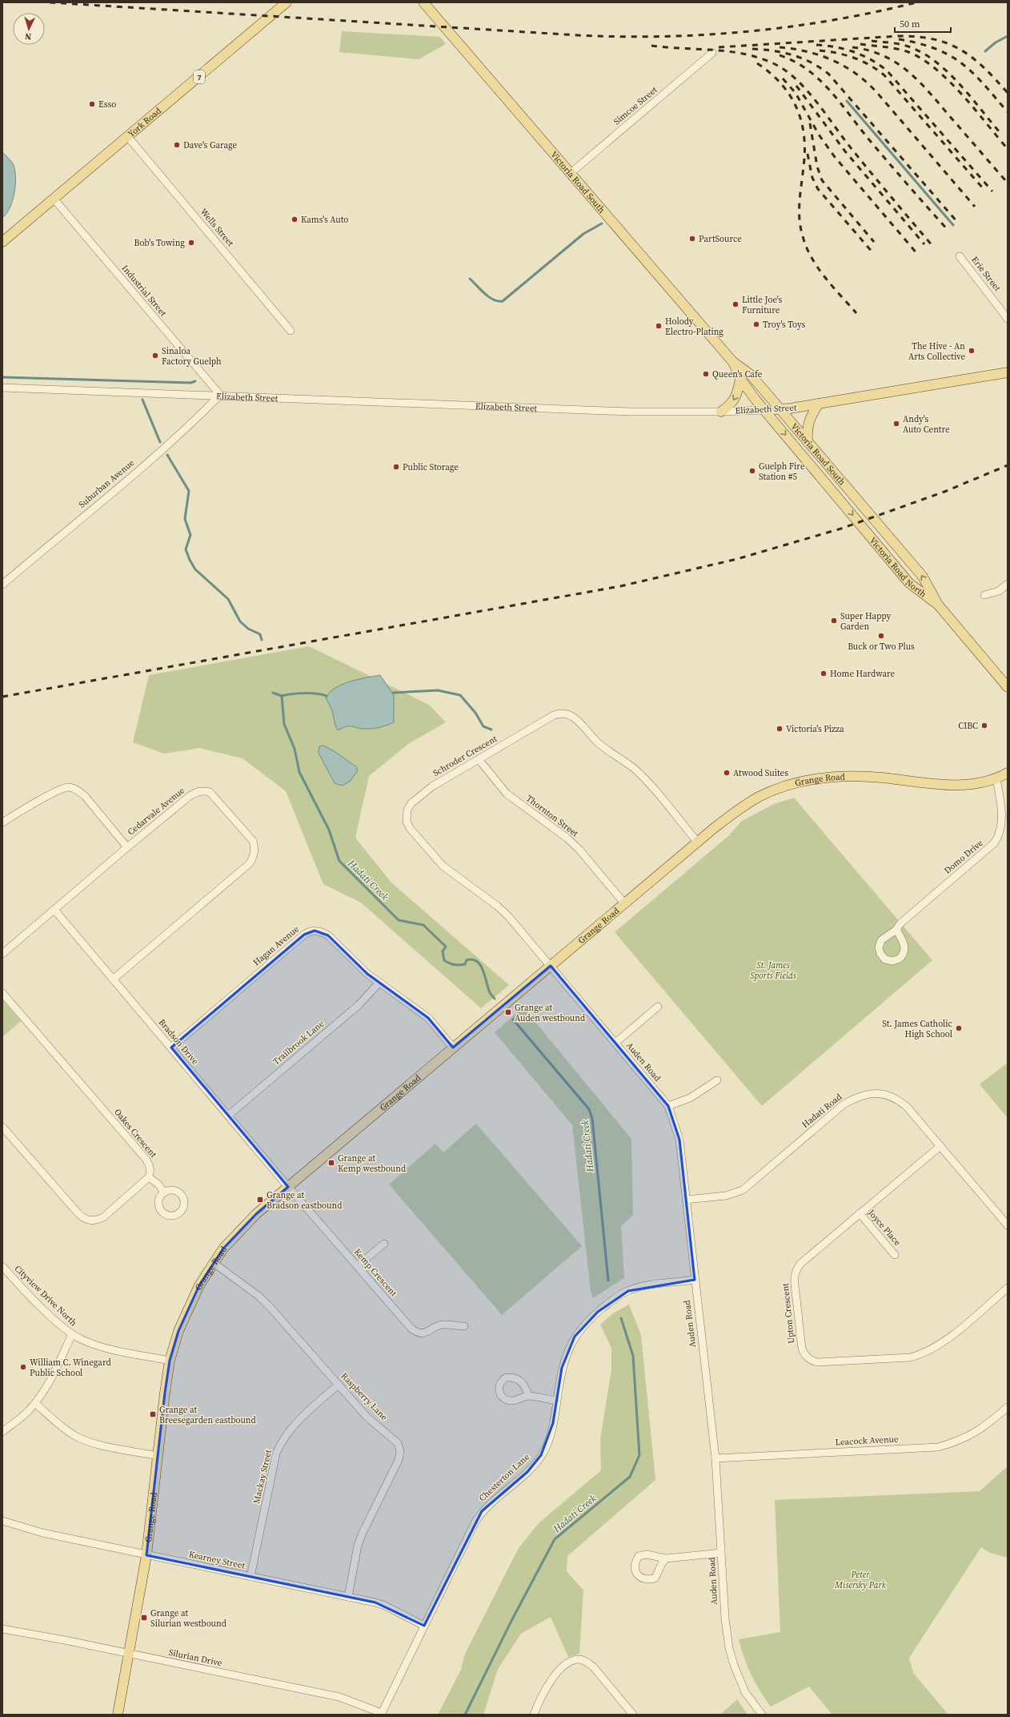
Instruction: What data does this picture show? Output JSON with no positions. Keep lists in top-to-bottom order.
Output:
{
  "streets": {
    "main road": [
      "7",
      "York Road",
      "Victoria Road South",
      "Elizabeth Street",
      "Victoria Road North",
      "Grange Road"
    ],
    "street": [
      "Simcoe Street",
      "Wells Street",
      "Erie Street",
      "Industrial Street",
      "Suburban Avenue",
      "Schroder Crescent",
      "Cedarvale Avenue",
      "Thornton Street",
      "Domo Drive",
      "Hagan Avenue",
      "Bradson Drive",
      "Trailbrook Lane",
      "Auden Road",
      "Hadati Road",
      "Oakes Crescent",
      "Joyce Place",
      "Kemp Crescent",
      "Cityview Drive North",
      "Upton Crescent",
      "Raspberry Lane",
      "Leacock Avenue",
      "Mackay Street",
      "Chesterton Lane",
      "Kearney Street",
      "Silurian Drive"
    ]
  },
  "crossings": [
    ["Simcoe Street", "Victoria Road South"],
    ["York Road", "Wells Street"],
    ["York Road", "Industrial Street"],
    ["Victoria Road South", "Elizabeth Street"],
    ["Victoria Road South", "Victoria Road North"],
    ["Industrial Street", "Elizabeth Street"],
    ["Industrial Street", "Suburban Avenue"],
    ["Elizabeth Street", "Suburban Avenue"],
    ["Schroder Crescent", "Grange Road"],
    ["Schroder Crescent", "Thornton Street"],
    ["Schroder Crescent", "Auden Road"],
    ["Grange Road", "Thornton Street"],
    ["Grange Road", "Domo Drive"],
    ["Grange Road", "Hagan Avenue"],
    ["Grange Road", "Bradson Drive"],
    ["Grange Road", "Auden Road"],
    ["Grange Road", "Kemp Crescent"],
    ["Grange Road", "Cityview Drive North"],
    ["Grange Road", "Raspberry Lane"],
    ["Grange Road", "Kearney Street"],
    ["Grange Road", "Silurian Drive"],
    ["Cedarvale Avenue", "Bradson Drive"],
    ["Hagan Avenue", "Bradson Drive"],
    ["Hagan Avenue", "Trailbrook Lane"],
    ["Bradson Drive", "Trailbrook Lane"],
    ["Bradson Drive", "Kemp Crescent"],
    ["Auden Road", "Hadati Road"],
    ["Auden Road", "Leacock Avenue"],
    ["Auden Road", "Chesterton Lane"],
    ["Hadati Road", "Upton Crescent"],
    ["Joyce Place", "Upton Crescent"],
    ["Raspberry Lane", "Mackay Street"],
    ["Raspberry Lane", "Kearney Street"],
    ["Mackay Street", "Kearney Street"],
    ["Chesterton Lane", "Kearney Street"],
    ["Chesterton Lane", "Silurian Drive"]
  ],
  "water": ["Hadati Creek"],
  "parks": ["St. James Sports Fields", "Peter Misersky Park"],
  "places": {
    "other": [
      "Esso",
      "Dave's Garage",
      "Kams's Auto",
      "PartSource",
      "Bob's Towing",
      "Little Joe's Furniture",
      "Troy's Toys",
      "Holody Electro-Plating",
      "The Hive - An Arts Collective",
      "Sinaloa Factory Guelph",
      "Queen's Cafe",
      "Andy's Auto Centre",
      "Public Storage",
      "Guelph Fire Station #5",
      "Super Happy Garden",
      "Buck or Two Plus",
      "Home Hardware",
      "CIBC",
      "Victoria's Pizza",
      "Atwood Suites",
      "St. James Catholic High School",
      "William C. Winegard Public School"
    ],
    "transit": [
      "Grange at Auden westbound",
      "Grange at Kemp westbound",
      "Grange at Bradson eastbound",
      "Grange at Breesegarden eastbound",
      "Grange at Silurian westbound"
    ]
  },
  "scale_bar": "50 m",
  "north": "bottom"
}
